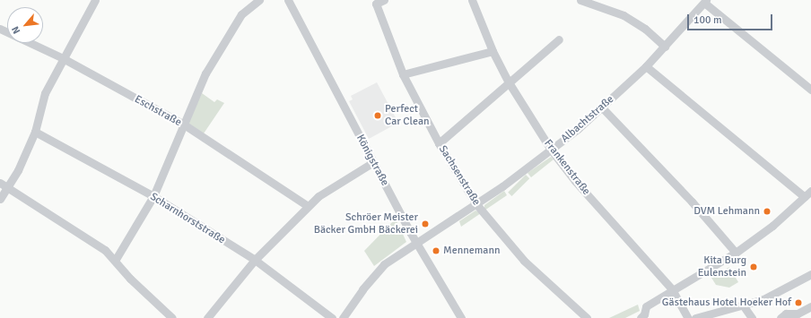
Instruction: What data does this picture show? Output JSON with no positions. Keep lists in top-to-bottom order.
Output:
{
  "streets": {
    "street": [
      "Eschstraße",
      "Albachtstraße",
      "Königstraße",
      "Frankenstraße",
      "Sachsenstraße",
      "Scharnhorststraße"
    ]
  },
  "crossings": [
    ["Albachtstraße", "Königstraße"],
    ["Albachtstraße", "Frankenstraße"],
    ["Albachtstraße", "Sachsenstraße"]
  ],
  "places": [
    "Perfect Car Clean",
    "DVM Lehmann",
    "Schröer Meister Bäcker GmbH Bäckerei",
    "Mennemann",
    "Kita Burg Eulenstein",
    "Gästehaus Hotel Hoeker Hof"
  ],
  "scale_bar": "100 m",
  "north": "bottom left"
}
